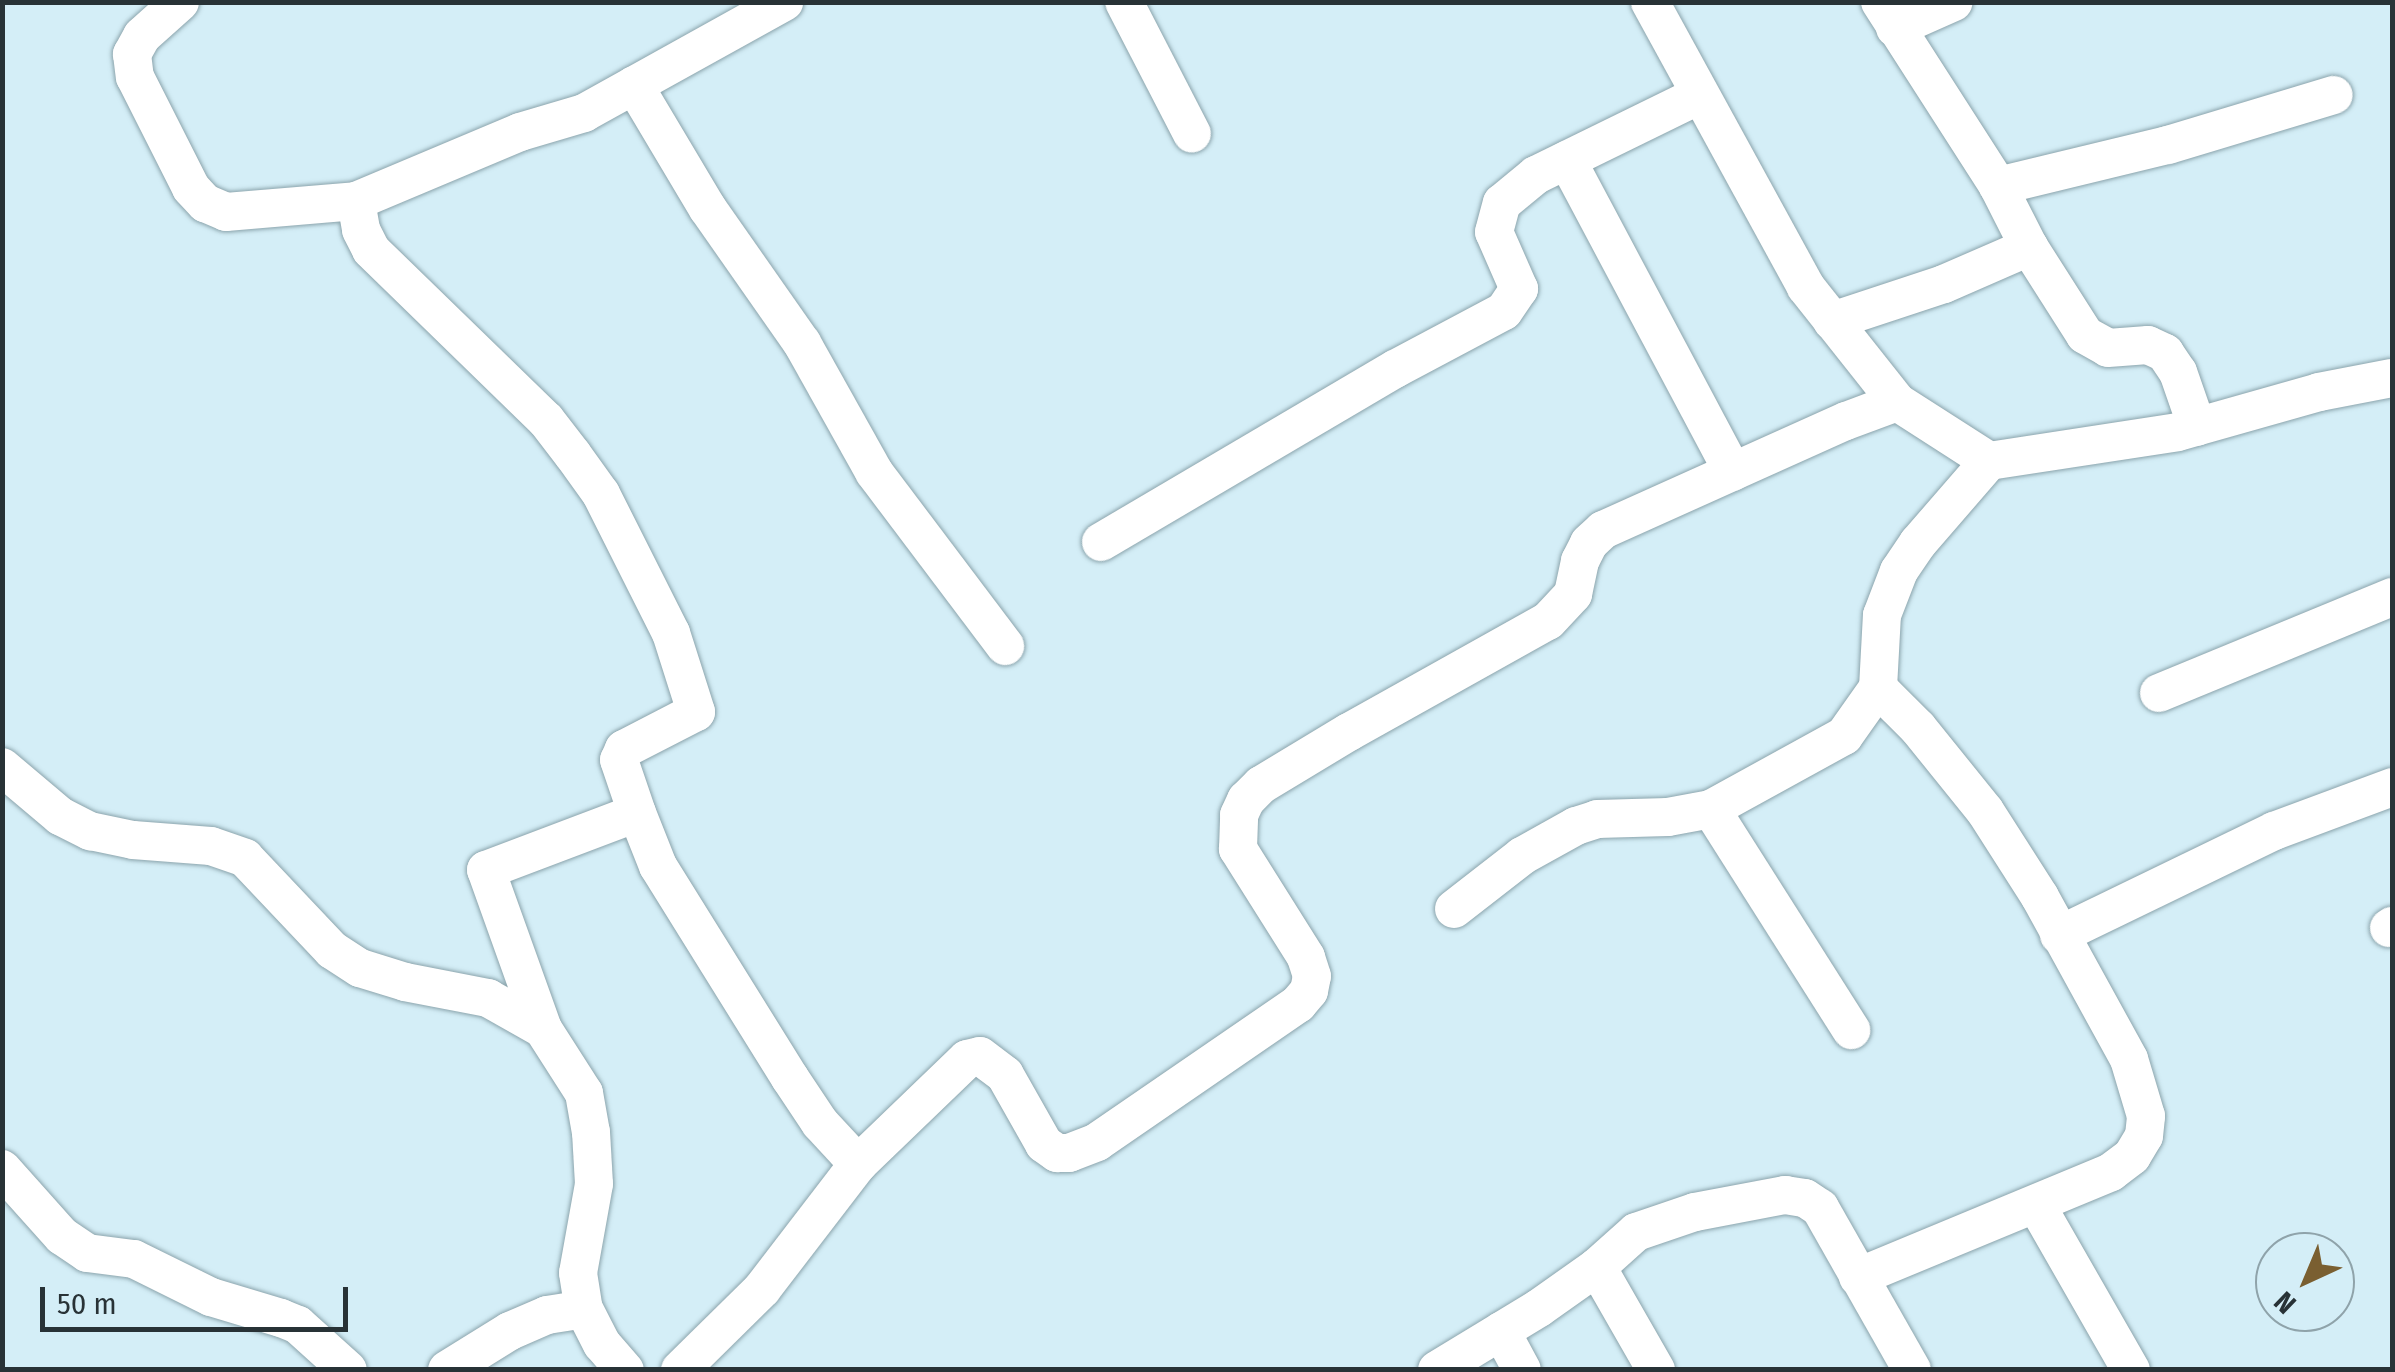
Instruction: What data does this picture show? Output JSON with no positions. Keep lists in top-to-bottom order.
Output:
{
  "scale_bar": "50 m",
  "north": "bottom left"
}
